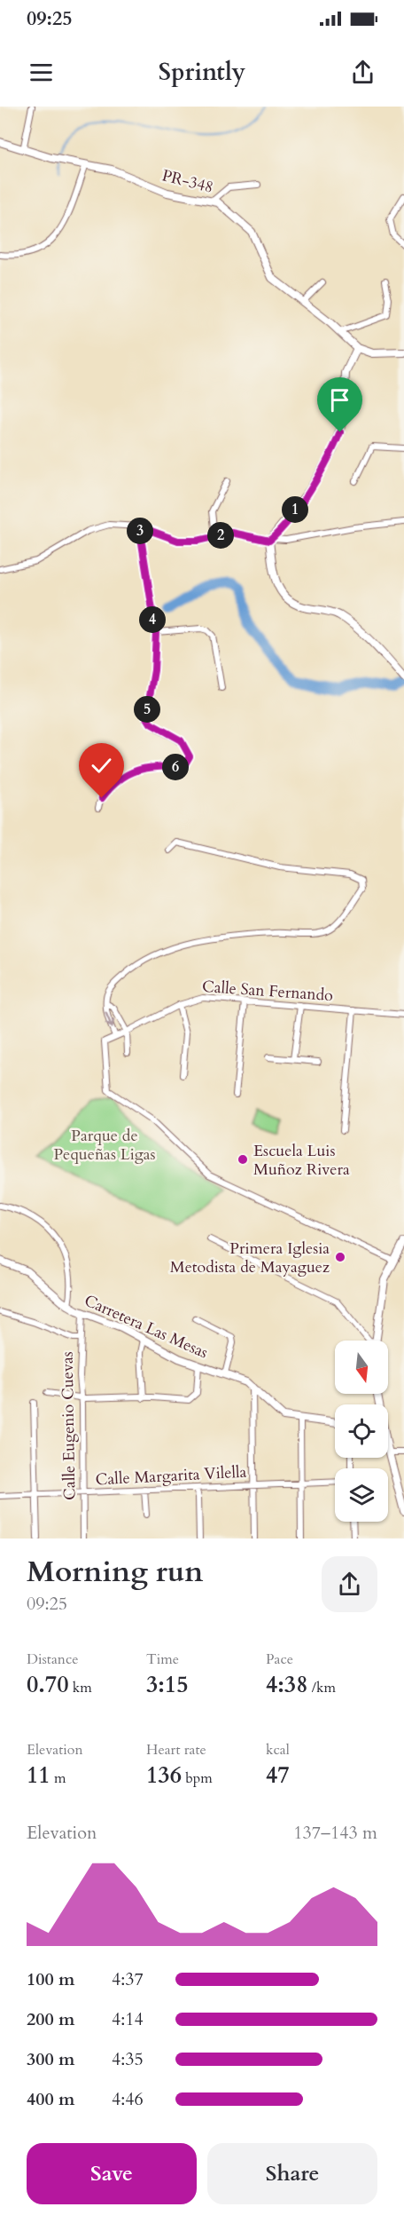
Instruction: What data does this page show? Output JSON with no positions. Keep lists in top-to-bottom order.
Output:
{
  "streets": {
    "street": [
      "PR-348",
      "Calle San Fernando",
      "Carretera Las Mesas",
      "Calle Eugenio Cuevas",
      "Calle Margarita Vilella"
    ]
  },
  "crossings": [
    ["Carretera Las Mesas", "Calle Eugenio Cuevas"],
    ["Calle Eugenio Cuevas", "Calle Margarita Vilella"]
  ],
  "parks": ["Parque de Pequeñas Ligas"],
  "places": ["Escuela Luis Muñoz Rivera", "Primera Iglesia Metodista de Mayaguez"],
  "north": "bottom",
  "page": {
    "status": "09:25",
    "header": "Sprintly",
    "pins": [
      "1",
      "3",
      "2",
      "4",
      "5",
      "6"
    ],
    "heading": ["Morning run", "09:25"],
    "stats": [
      ["Distance", "0.70 km"],
      ["Time", "3:15"],
      ["Pace", "4:38 /km"],
      ["Elevation", "11 m"],
      ["Heart rate", "136 bpm"],
      ["kcal", "47"]
    ],
    "chart": ["Elevation", "137–143 m"],
    "list": [
      {
        "name": "100 m",
        "note": "4:37"
      },
      {
        "name": "200 m",
        "note": "4:14"
      },
      {
        "name": "300 m",
        "note": "4:35"
      },
      {
        "name": "400 m",
        "note": "4:46"
      }
    ],
    "buttons": ["Save", "Share"]
  }
}
